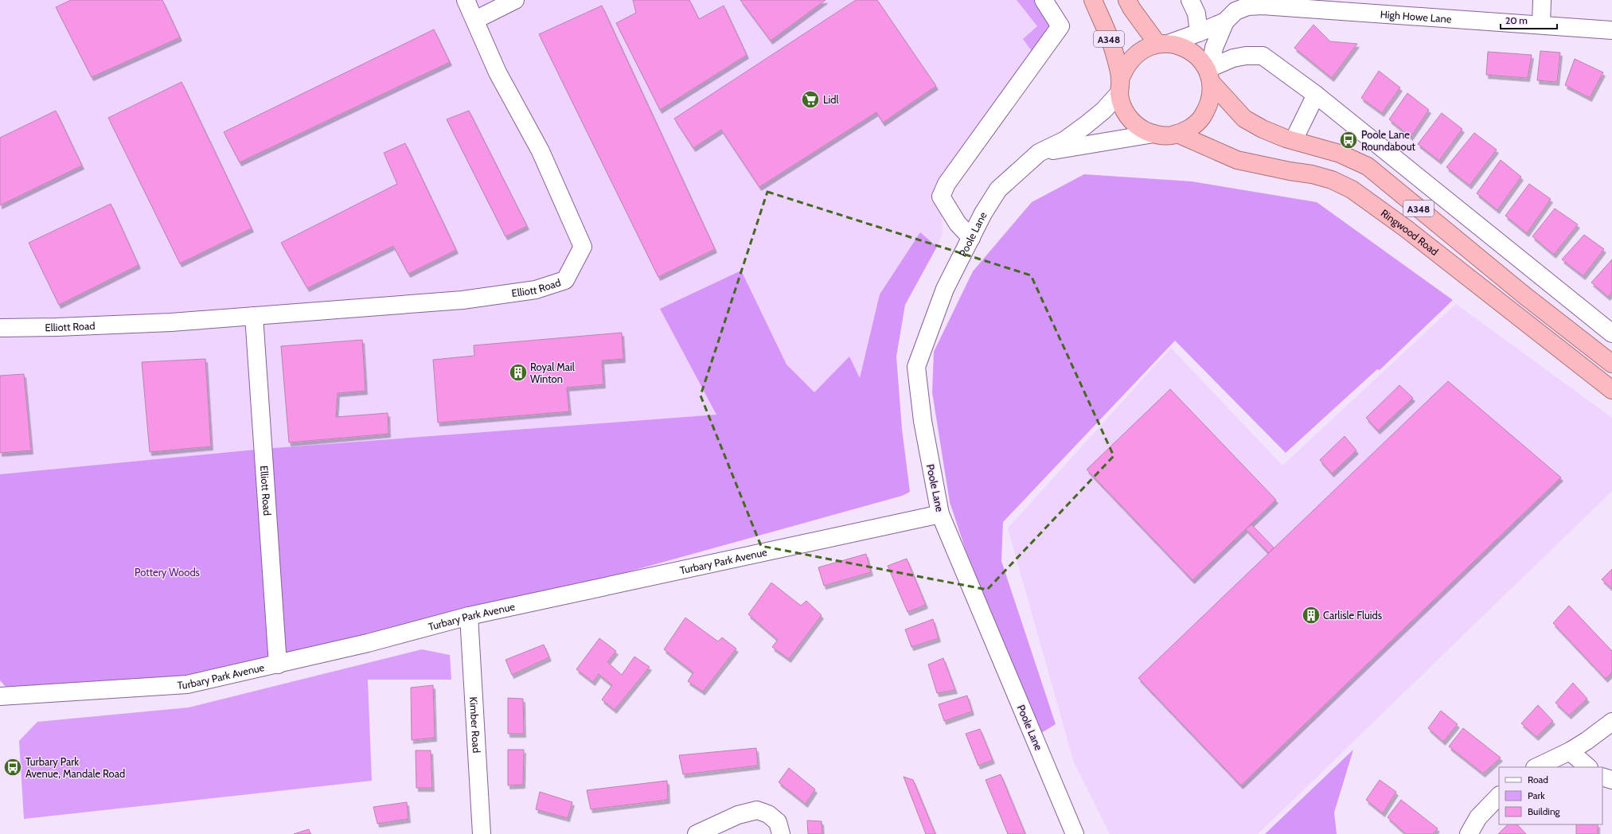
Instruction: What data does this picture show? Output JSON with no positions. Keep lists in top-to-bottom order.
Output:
{
  "streets": {
    "highway": ["A348", "Ringwood Road"],
    "street": [
      "High Howe Lane",
      "Poole Lane",
      "Elliott Road",
      "Turbary Park Avenue",
      "Kimber Road"
    ]
  },
  "crossings": [
    ["High Howe Lane", "A348"],
    ["High Howe Lane", "Ringwood Road"],
    ["High Howe Lane", "Poole Lane"],
    ["A348", "Ringwood Road"],
    ["A348", "Poole Lane"],
    ["Ringwood Road", "Poole Lane"],
    ["Poole Lane", "Turbary Park Avenue"],
    ["Elliott Road", "Turbary Park Avenue"],
    ["Turbary Park Avenue", "Kimber Road"]
  ],
  "parks": ["Pottery Woods"],
  "places": {
    "supermarket": ["Lidl"],
    "bus stop": ["Poole Lane Roundabout", "Turbary Park Avenue, Mandale Road"],
    "building": ["Royal Mail Winton", "Carlisle Fluids"]
  },
  "legend": ["Road", "Park", "Building"],
  "scale_bar": "20 m"
}
